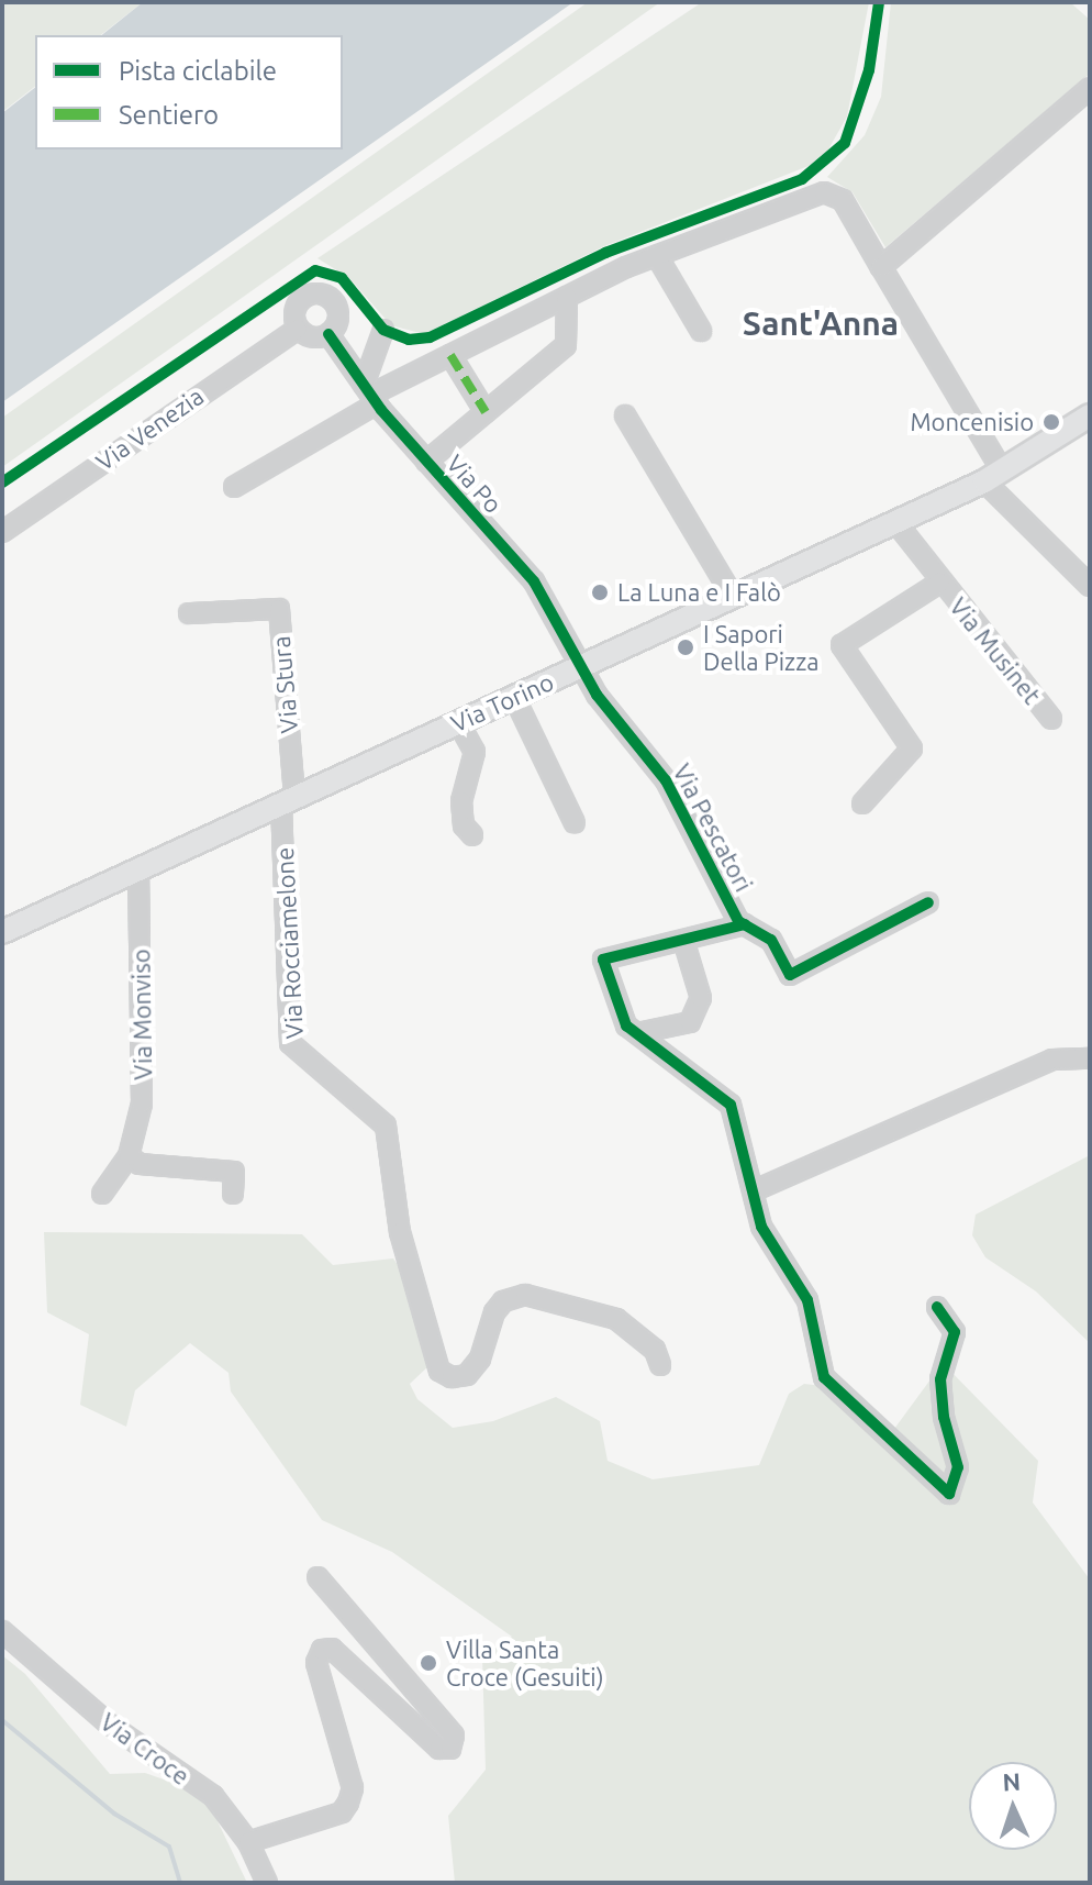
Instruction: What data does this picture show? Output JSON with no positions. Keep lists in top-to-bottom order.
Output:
{
  "streets": {
    "main road": ["Via Torino"],
    "street": [
      "Via Venezia",
      "Via Po",
      "Via Musinet",
      "Via Stura",
      "Via Pescatori",
      "Via Rocciamelone",
      "Via Monviso",
      "Via Croce"
    ]
  },
  "crossings": [
    ["Via Venezia", "Via Po"],
    ["Via Po", "Via Torino"],
    ["Via Po", "Via Pescatori"],
    ["Via Musinet", "Via Torino"],
    ["Via Stura", "Via Torino"],
    ["Via Stura", "Via Rocciamelone"],
    ["Via Torino", "Via Pescatori"],
    ["Via Torino", "Via Rocciamelone"],
    ["Via Torino", "Via Monviso"]
  ],
  "districts": ["Sant'Anna"],
  "places": [
    "Moncenisio",
    "La Luna e I Falò",
    "I Sapori Della Pizza",
    "Villa Santa Croce (Gesuiti)"
  ],
  "legend": ["Pista ciclabile", "Sentiero"],
  "north": "top"
}
